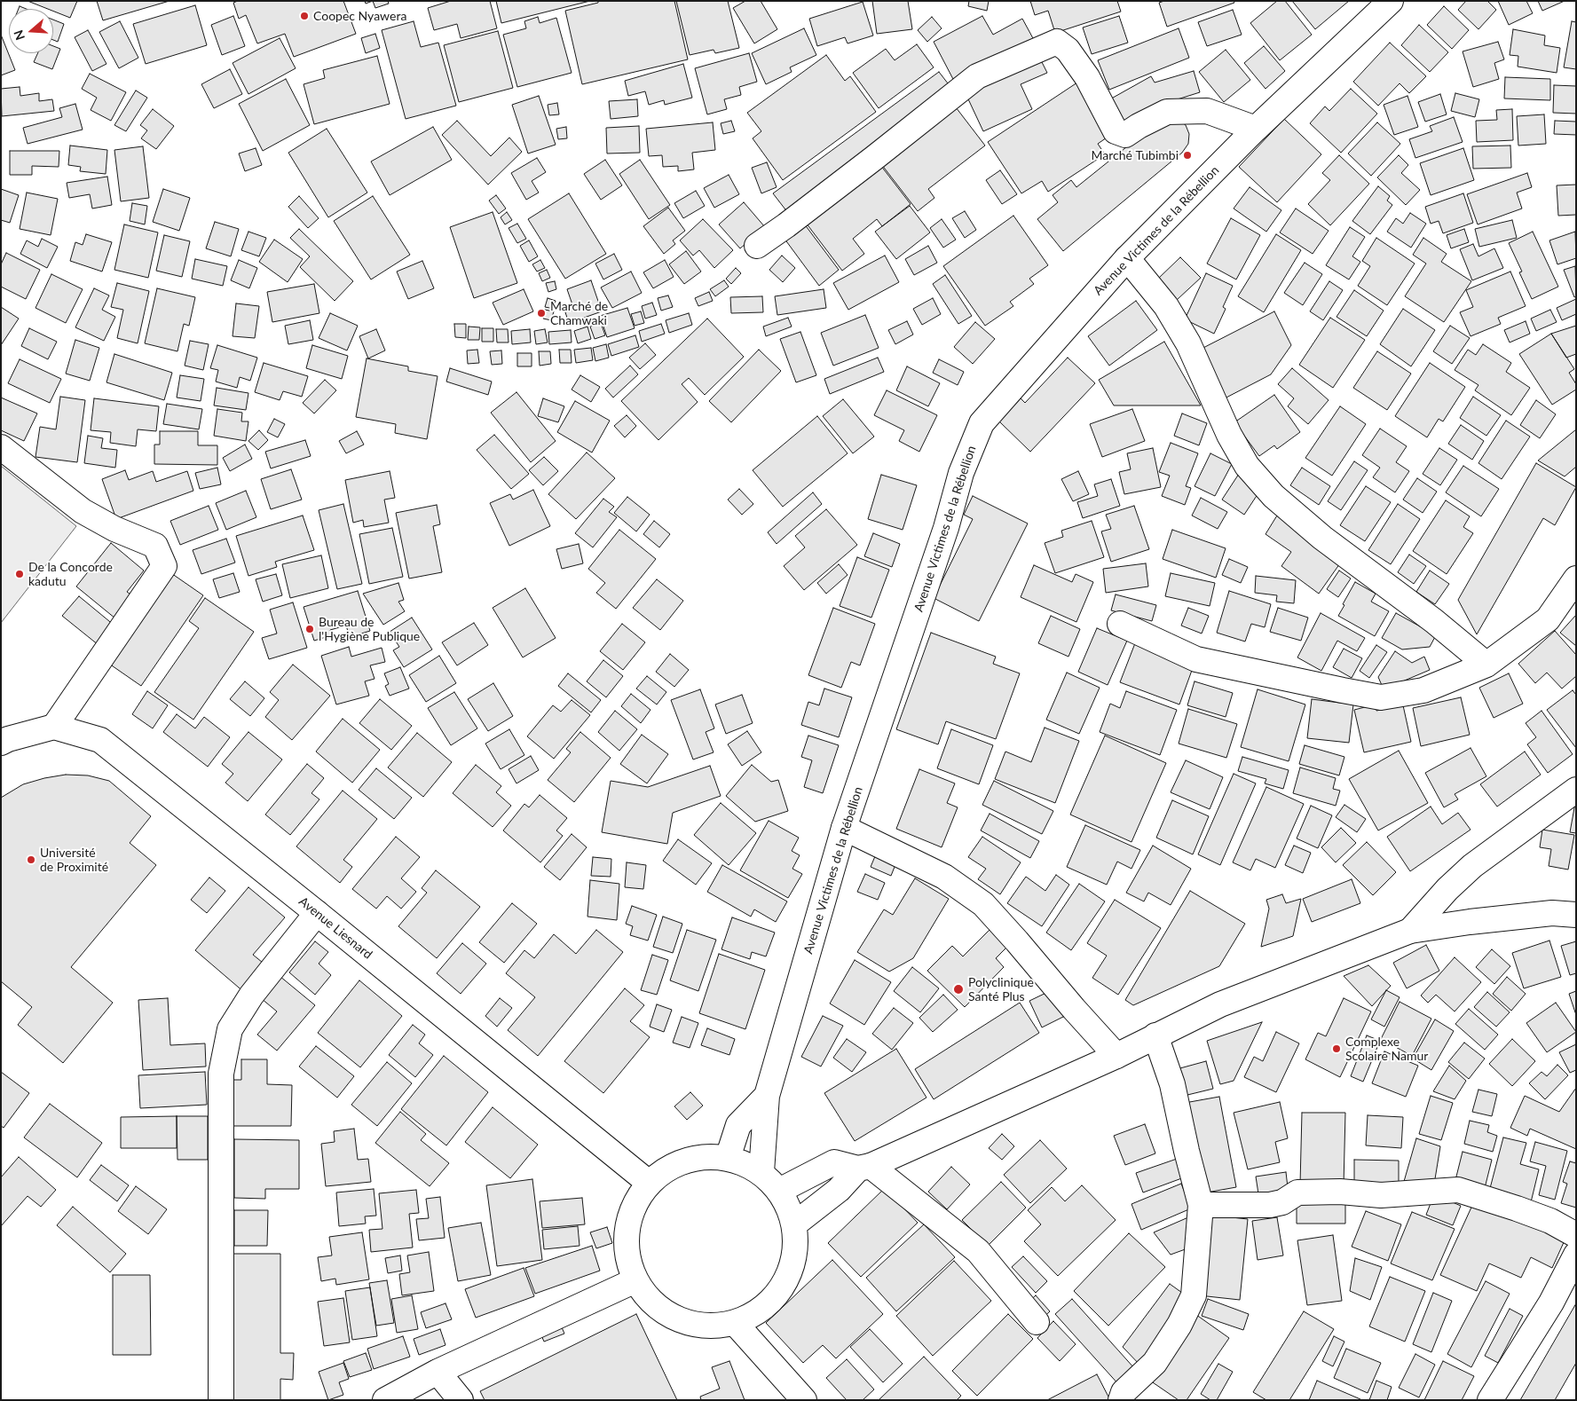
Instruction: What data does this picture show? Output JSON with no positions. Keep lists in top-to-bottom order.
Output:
{
  "streets": {
    "street": ["Avenue Victimes de la Rébellion", "Avenue Liesnard"]
  },
  "places": [
    "Coopec Nyawera",
    "Marché Tubimbi",
    "Marché de Chamwaki",
    "De la Concorde kadutu",
    "Bureau de l'Hygiène Publique",
    "Université de Proximité",
    "Polyclinique Santé Plus",
    "Complexe Scolaire Namur"
  ],
  "north": "left"
}
